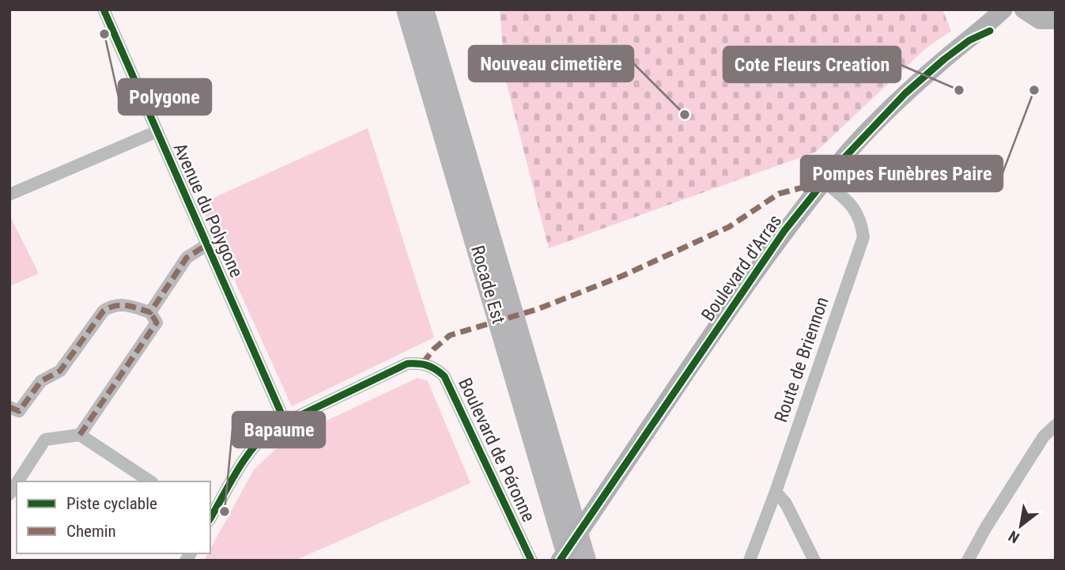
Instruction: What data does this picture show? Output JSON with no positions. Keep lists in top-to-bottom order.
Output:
{
  "streets": {
    "highway": ["Rocade Est"],
    "main road": ["Boulevard d'Arras"],
    "street": ["Avenue du Polygone", "Route de Briennon", "Boulevard de Péronne"]
  },
  "crossings": [
    ["Avenue du Polygone", "Boulevard de Péronne"],
    ["Boulevard d'Arras", "Route de Briennon"]
  ],
  "places": [
    "Polygone",
    "Cote Fleurs Creation",
    "Pompes Funèbres Paire",
    "Nouveau cimetière",
    "Bapaume"
  ],
  "legend": ["Piste cyclable", "Chemin"],
  "north": "bottom left"
}
